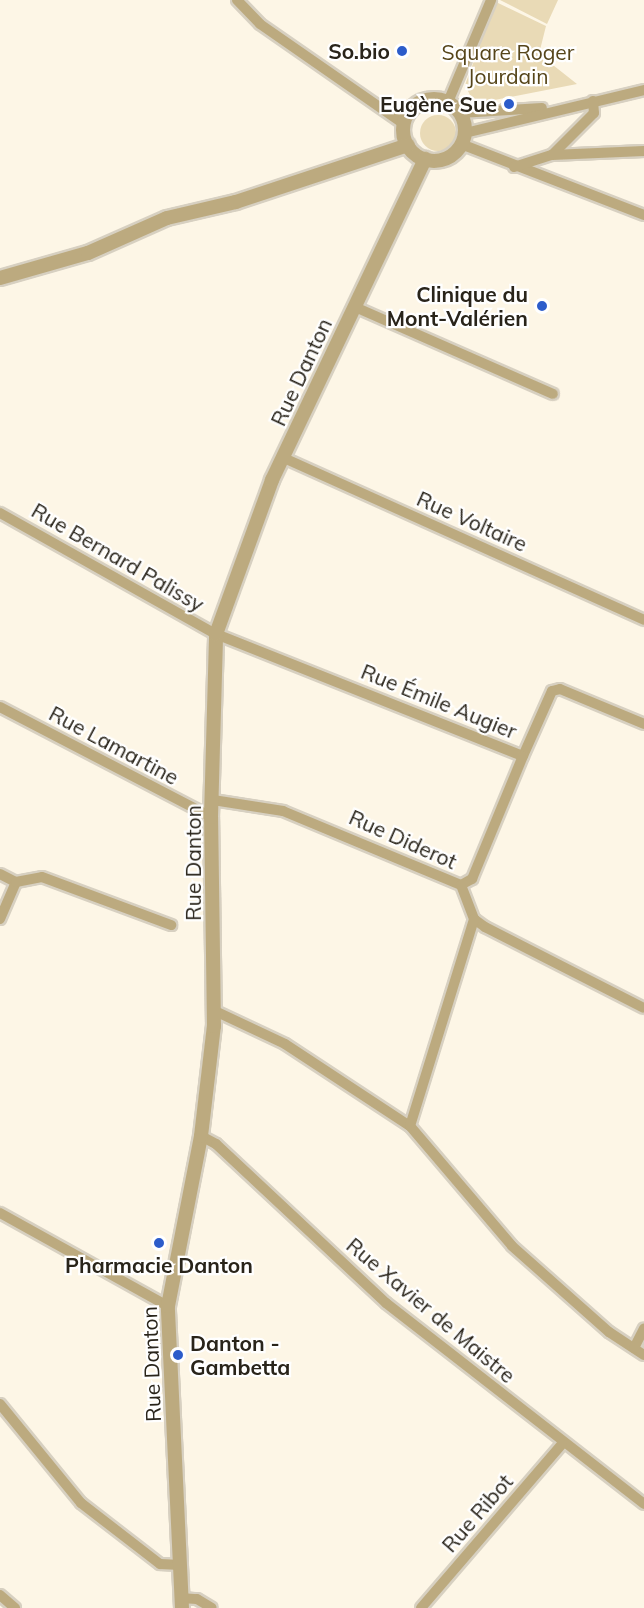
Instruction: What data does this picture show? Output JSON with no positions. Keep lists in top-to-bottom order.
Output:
{
  "streets": {
    "street": [
      "Rue Danton",
      "Rue Voltaire",
      "Rue Bernard Palissy",
      "Rue Émile Augier",
      "Rue Lamartine",
      "Rue Diderot",
      "Rue Xavier de Maistre",
      "Rue Ribot"
    ]
  },
  "crossings": [
    ["Rue Danton", "Rue Voltaire"],
    ["Rue Danton", "Rue Bernard Palissy"],
    ["Rue Danton", "Rue Émile Augier"],
    ["Rue Danton", "Rue Lamartine"],
    ["Rue Danton", "Rue Diderot"],
    ["Rue Danton", "Rue Xavier de Maistre"],
    ["Rue Bernard Palissy", "Rue Émile Augier"],
    ["Rue Xavier de Maistre", "Rue Ribot"]
  ],
  "parks": ["Square Roger Jourdain"],
  "places": [
    "So.bio",
    "Eugène Sue",
    "Clinique du Mont-Valérien",
    "Pharmacie Danton",
    "Danton - Gambetta"
  ]
}
